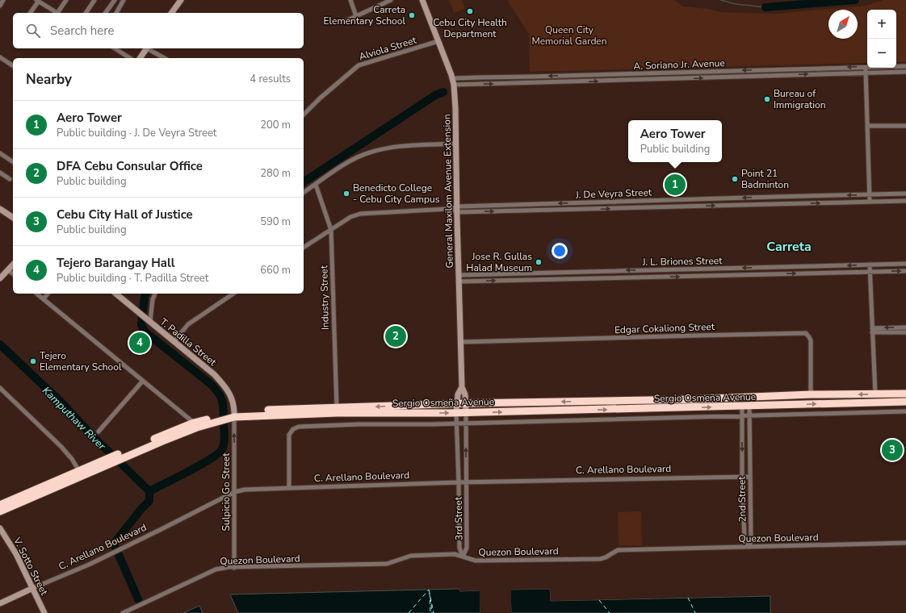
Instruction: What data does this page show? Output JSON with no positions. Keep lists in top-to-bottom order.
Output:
{
  "streets": {
    "highway": ["Sergio Osmeña Avenue"],
    "main road": [
      "General Maxilom Avenue Extension",
      "T. Padilla Street",
      "C. Arellano Boulevard",
      "V. Sotto Street"
    ],
    "street": [
      "Alviola Street",
      "A. Soriano Jr. Avenue",
      "J. De Veyra Street",
      "J. L. Briones Street",
      "Industry Street",
      "Edgar Cokaliong Street",
      "Sulpicio Go Street",
      "2nd Street",
      "3rd Street",
      "Quezon Boulevard"
    ]
  },
  "crossings": [
    ["Alviola Street", "General Maxilom Avenue Extension"],
    ["A. Soriano Jr. Avenue", "General Maxilom Avenue Extension"],
    ["General Maxilom Avenue Extension", "J. De Veyra Street"],
    ["General Maxilom Avenue Extension", "J. L. Briones Street"],
    ["General Maxilom Avenue Extension", "Edgar Cokaliong Street"],
    ["General Maxilom Avenue Extension", "Sergio Osmeña Avenue"],
    ["General Maxilom Avenue Extension", "3rd Street"],
    ["Industry Street", "Sergio Osmeña Avenue"],
    ["Edgar Cokaliong Street", "Sergio Osmeña Avenue"],
    ["T. Padilla Street", "Sergio Osmeña Avenue"],
    ["T. Padilla Street", "Sulpicio Go Street"],
    ["Sergio Osmeña Avenue", "Sulpicio Go Street"],
    ["Sergio Osmeña Avenue", "2nd Street"],
    ["Sergio Osmeña Avenue", "3rd Street"],
    ["C. Arellano Boulevard", "Sulpicio Go Street"],
    ["C. Arellano Boulevard", "2nd Street"],
    ["C. Arellano Boulevard", "3rd Street"],
    ["C. Arellano Boulevard", "V. Sotto Street"],
    ["Sulpicio Go Street", "Quezon Boulevard"],
    ["2nd Street", "Quezon Boulevard"],
    ["3rd Street", "Quezon Boulevard"]
  ],
  "one_way": ["Sulpicio Go Street"],
  "districts": ["Carreta"],
  "water": ["Kamputhaw River"],
  "parks": ["Queen City Memorial Garden"],
  "places": [
    "Cebu City Health Department",
    "Carreta Elementary School",
    "Bureau of Immigration",
    "Point 21 Badminton",
    "Benedicto College - Cebu City Campus",
    "Jose R. Gullas Halad Museum",
    "Tejero Elementary School"
  ],
  "north": "top right",
  "page": {
    "map_buttons": ["+", "−"],
    "search": "Search here",
    "heading": ["Nearby", "4 results"],
    "list": [
      {
        "mark": "1",
        "name": "Aero Tower",
        "note": "Public building · J. De Veyra Street",
        "value": "200 m"
      },
      {
        "mark": "2",
        "name": "DFA Cebu Consular Office",
        "note": "Public building",
        "value": "280 m"
      },
      {
        "mark": "3",
        "name": "Cebu City Hall of Justice",
        "note": "Public building",
        "value": "590 m"
      },
      {
        "mark": "4",
        "name": "Tejero Barangay Hall",
        "note": "Public building · T. Padilla Street",
        "value": "660 m"
      }
    ],
    "popup": ["Aero Tower", "Public building"],
    "pins": [
      "1",
      "2",
      "4",
      "3"
    ]
  }
}
